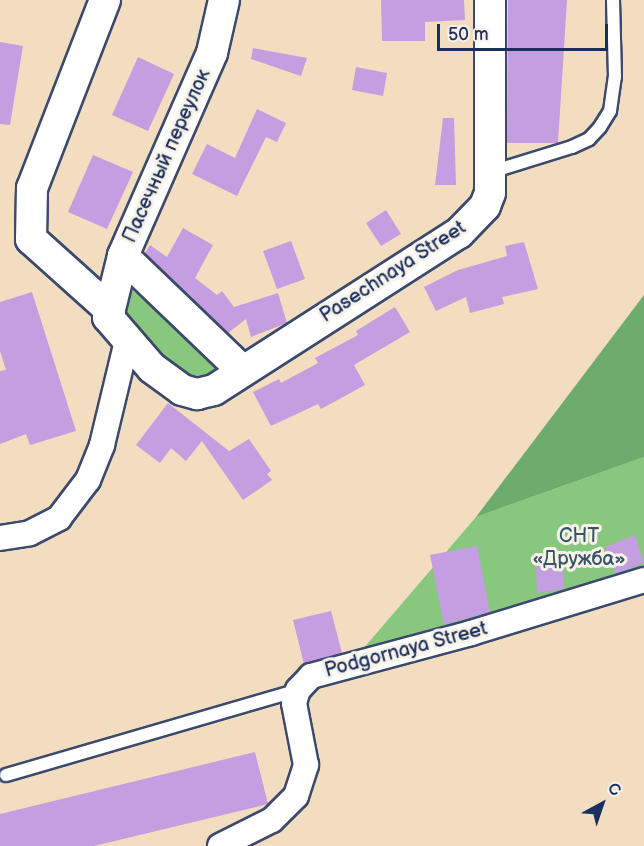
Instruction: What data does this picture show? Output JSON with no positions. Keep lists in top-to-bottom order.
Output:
{
  "streets": {
    "street": ["Пасечный переулок", "Pasechnaya Street", "Podgornaya Street"]
  },
  "crossings": [
    ["Пасечный переулок", "Pasechnaya Street"]
  ],
  "parks": ["СНТ «Дружба»"],
  "scale_bar": "50 m",
  "north": "top right"
}
